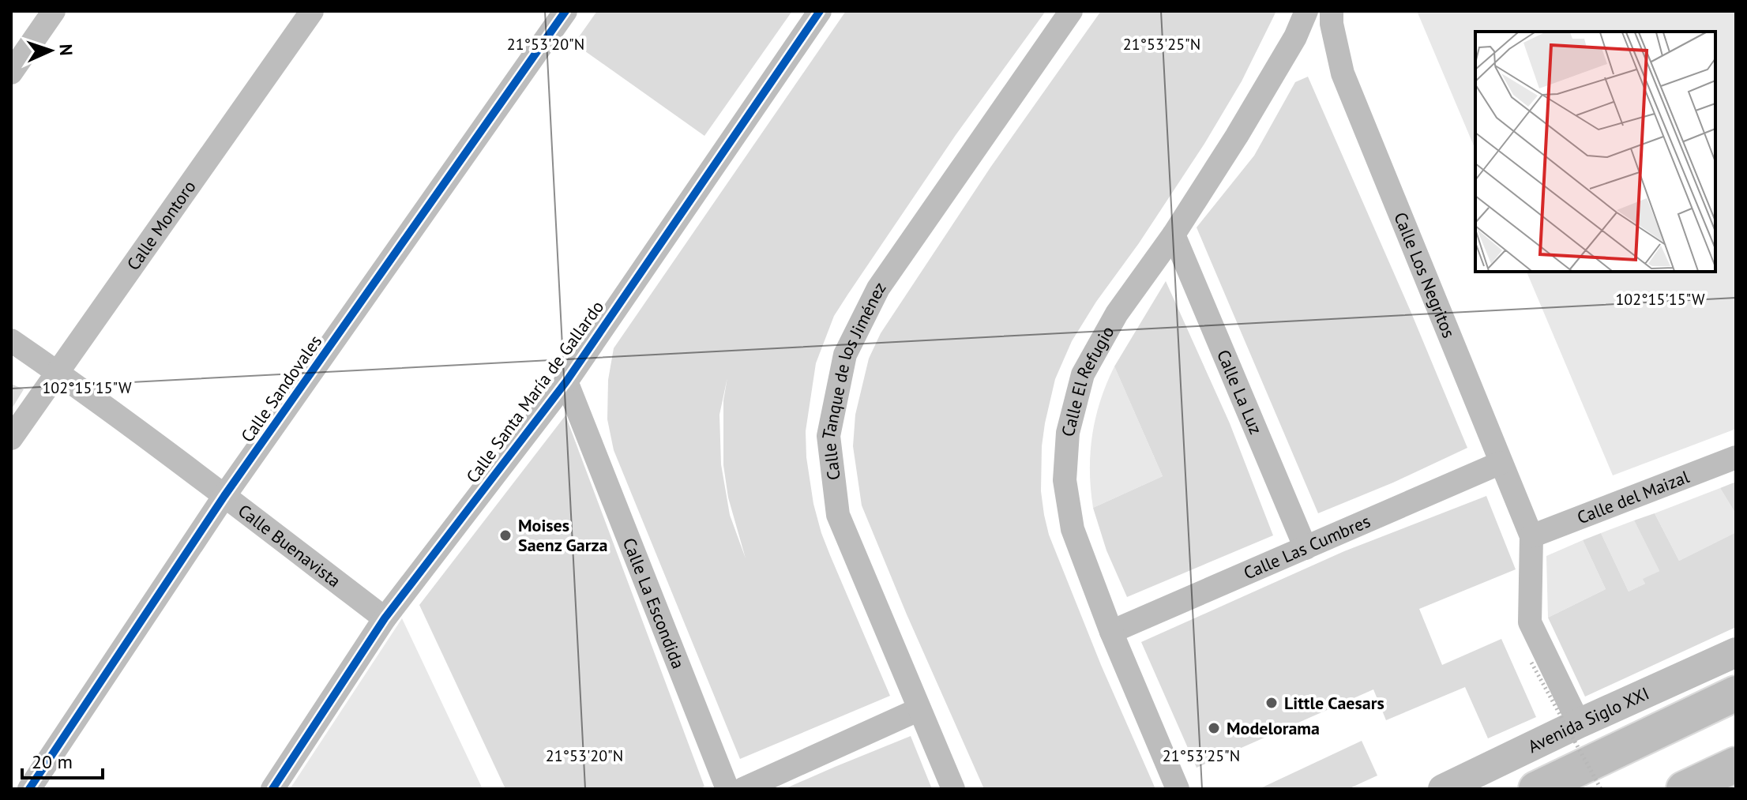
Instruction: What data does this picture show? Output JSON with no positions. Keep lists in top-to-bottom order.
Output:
{
  "streets": {
    "street": [
      "Calle Montoro",
      "Calle Los Negritos",
      "Calle Tanque de los Jiménez",
      "Calle El Refugio",
      "Calle Sandovales",
      "Calle La Luz",
      "Calle Santa María de Gallardo",
      "Calle del Maizal",
      "Calle Buenavista",
      "Calle Las Cumbres",
      "Calle La Escondida",
      "Avenida Siglo XXI"
    ]
  },
  "crossings": [
    ["Calle Montoro", "Calle Buenavista"],
    ["Calle Los Negritos", "Calle del Maizal"],
    ["Calle Los Negritos", "Calle Las Cumbres"],
    ["Calle El Refugio", "Calle La Luz"],
    ["Calle El Refugio", "Calle Las Cumbres"],
    ["Calle Sandovales", "Calle Buenavista"],
    ["Calle La Luz", "Calle Las Cumbres"],
    ["Calle Santa María de Gallardo", "Calle Buenavista"],
    ["Calle Santa María de Gallardo", "Calle La Escondida"]
  ],
  "places": ["Moises Saenz Garza", "Little Caesars", "Modelorama"],
  "scale_bar": "20 m",
  "north": "right",
  "coordinates": ["21°53'20\"N", "21°53'25\"N", "102°15'15\"W"]
}
